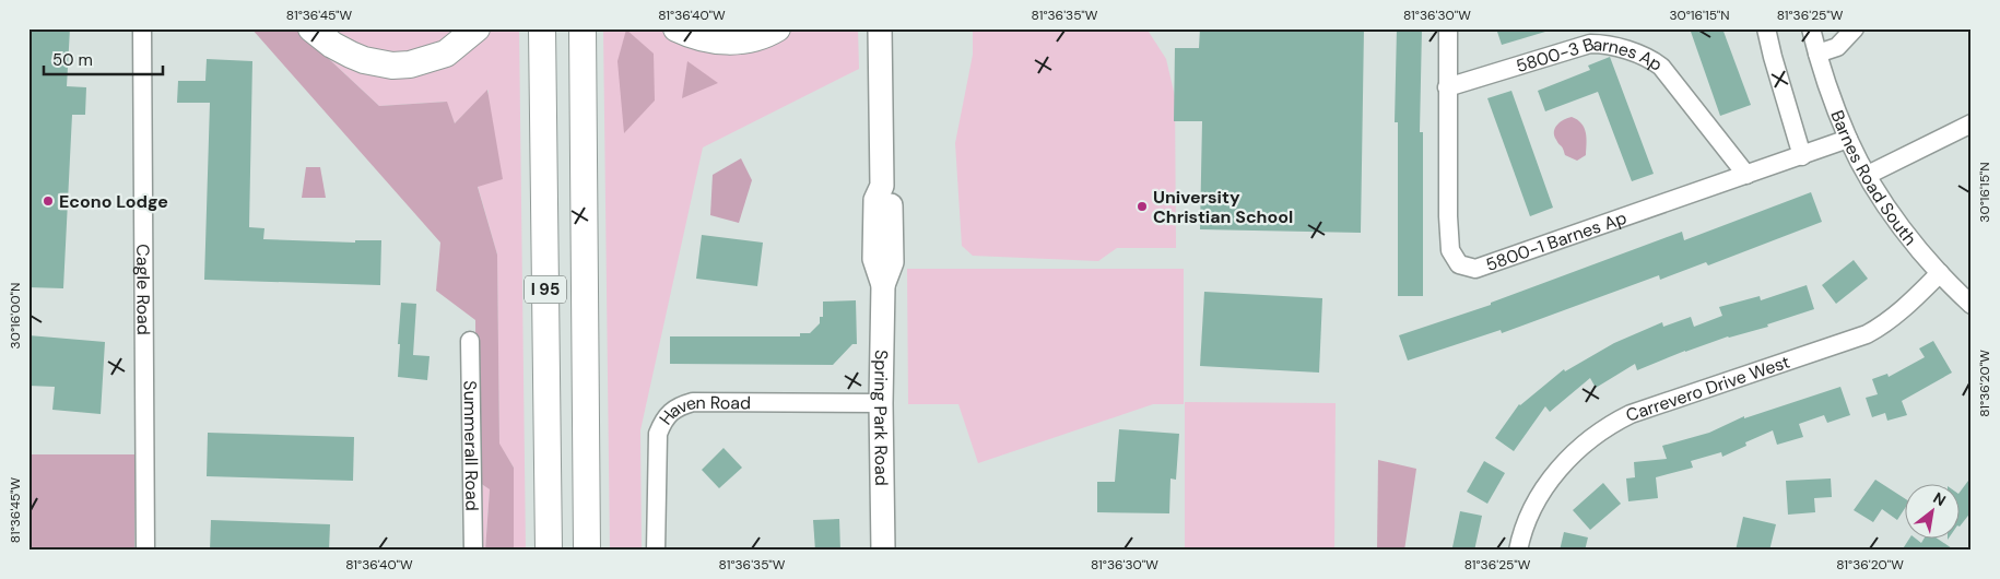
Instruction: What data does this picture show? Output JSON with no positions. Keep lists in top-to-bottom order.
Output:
{
  "streets": {
    "highway": ["I 95"],
    "main road": ["Spring Park Road"],
    "street": [
      "5800-3 Barnes Ap",
      "Barnes Road South",
      "5800-1 Barnes Ap",
      "Cagle Road",
      "Carrevero Drive West",
      "Haven Road",
      "Summerall Road"
    ]
  },
  "crossings": [
    ["5800-3 Barnes Ap", "5800-1 Barnes Ap"],
    ["Barnes Road South", "5800-1 Barnes Ap"],
    ["Barnes Road South", "Carrevero Drive West"],
    ["Haven Road", "Spring Park Road"]
  ],
  "places": ["Econo Lodge", "University Christian School"],
  "scale_bar": "50 m",
  "north": "top right",
  "coordinates": [
    "81°36'45\"W",
    "81°36'40\"W",
    "81°36'35\"W",
    "81°36'30\"W",
    "30°16'15\"N",
    "81°36'25\"W",
    "30°16'00\"N",
    "81°36'20\"W"
  ]
}
